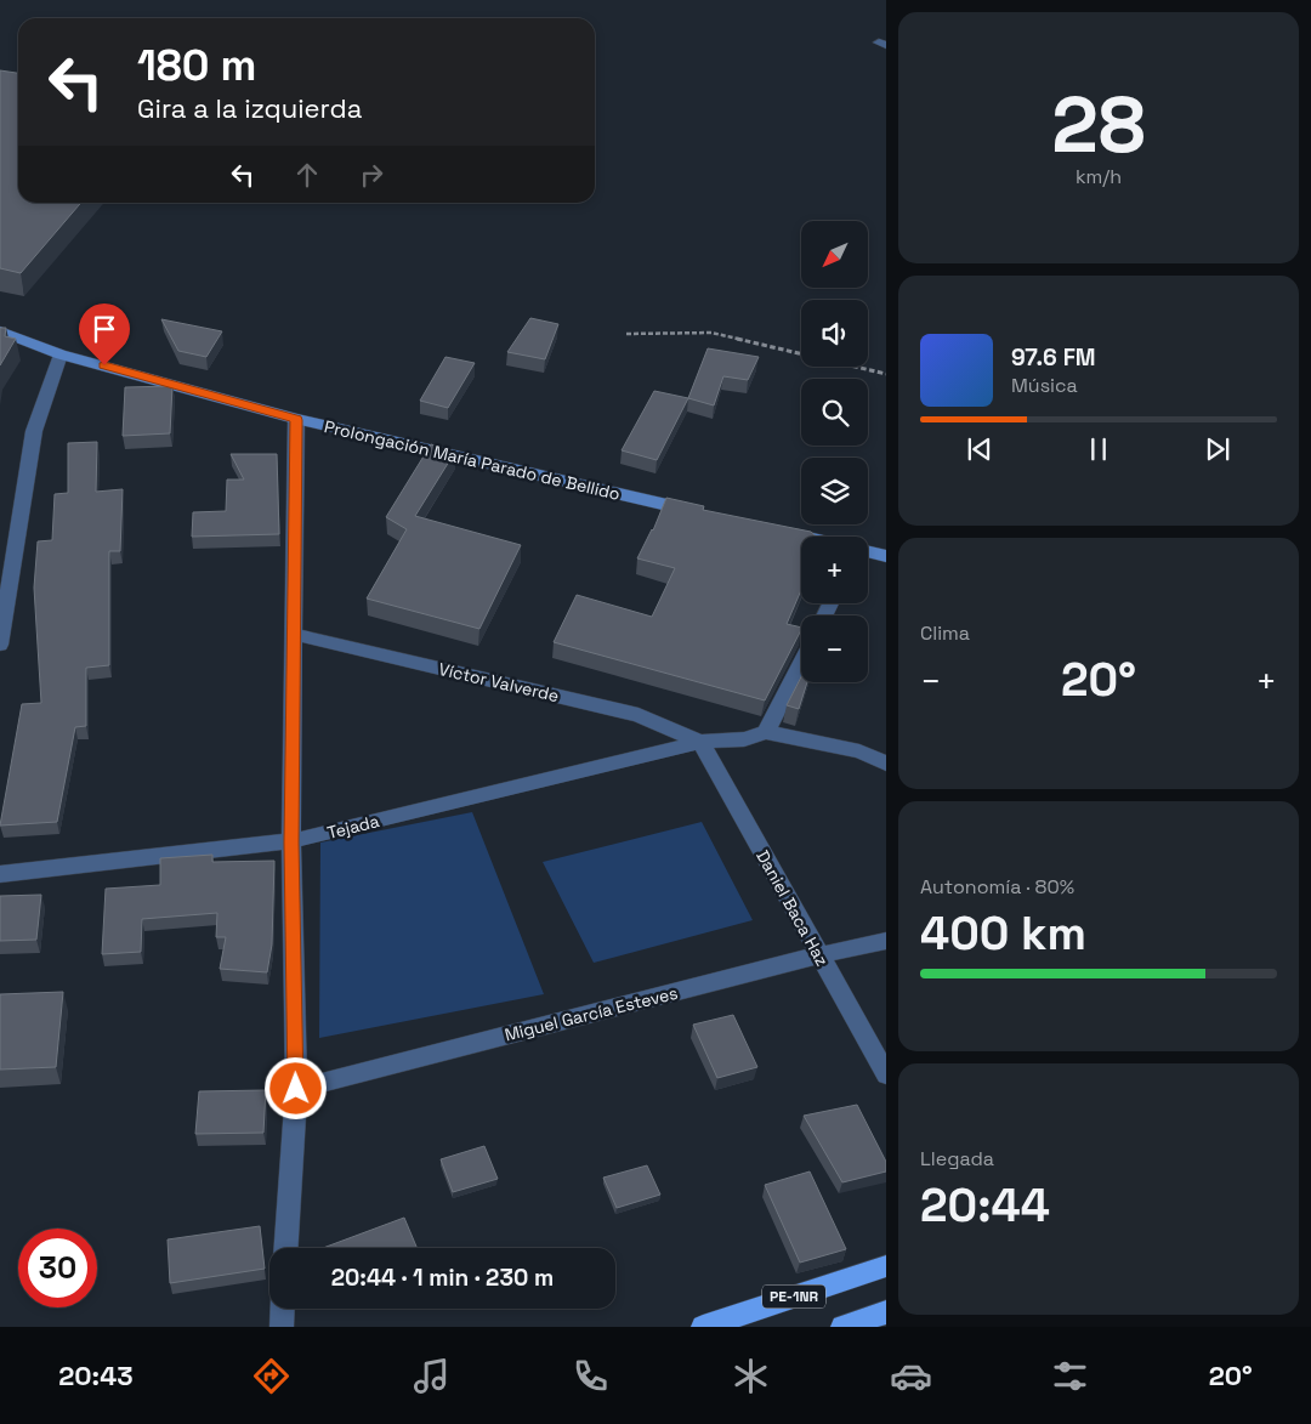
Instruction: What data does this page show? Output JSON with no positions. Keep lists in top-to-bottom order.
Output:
{
  "streets": {
    "main road": ["PE-1NR"],
    "street": [
      "Prolongación María Parado de Bellido",
      "Víctor Valverde",
      "Tejada",
      "Daniel Baca Haz",
      "Miguel García Esteves"
    ]
  },
  "crossings": [
    ["Víctor Valverde", "Tejada"],
    ["Víctor Valverde", "Daniel Baca Haz"],
    ["Tejada", "Daniel Baca Haz"],
    ["Daniel Baca Haz", "Miguel García Esteves"]
  ],
  "north": "bottom left",
  "page": {
    "tile": [
      ["28", "km/h"],
      "Clima",
      ["Autonomía · 80%", "400 km"],
      ["Llegada", "20:44"]
    ],
    "turn": ["180 m", "Gira a la izquierda"],
    "map_buttons": ["+", "−"],
    "song": ["97.6 FM", "Música"],
    "heat": ["−", "20°", "+"],
    "limit": "30",
    "trip": "20:44 · 1 min · 230 m",
    "tabs": ["20:43", "20°"]
  }
}
